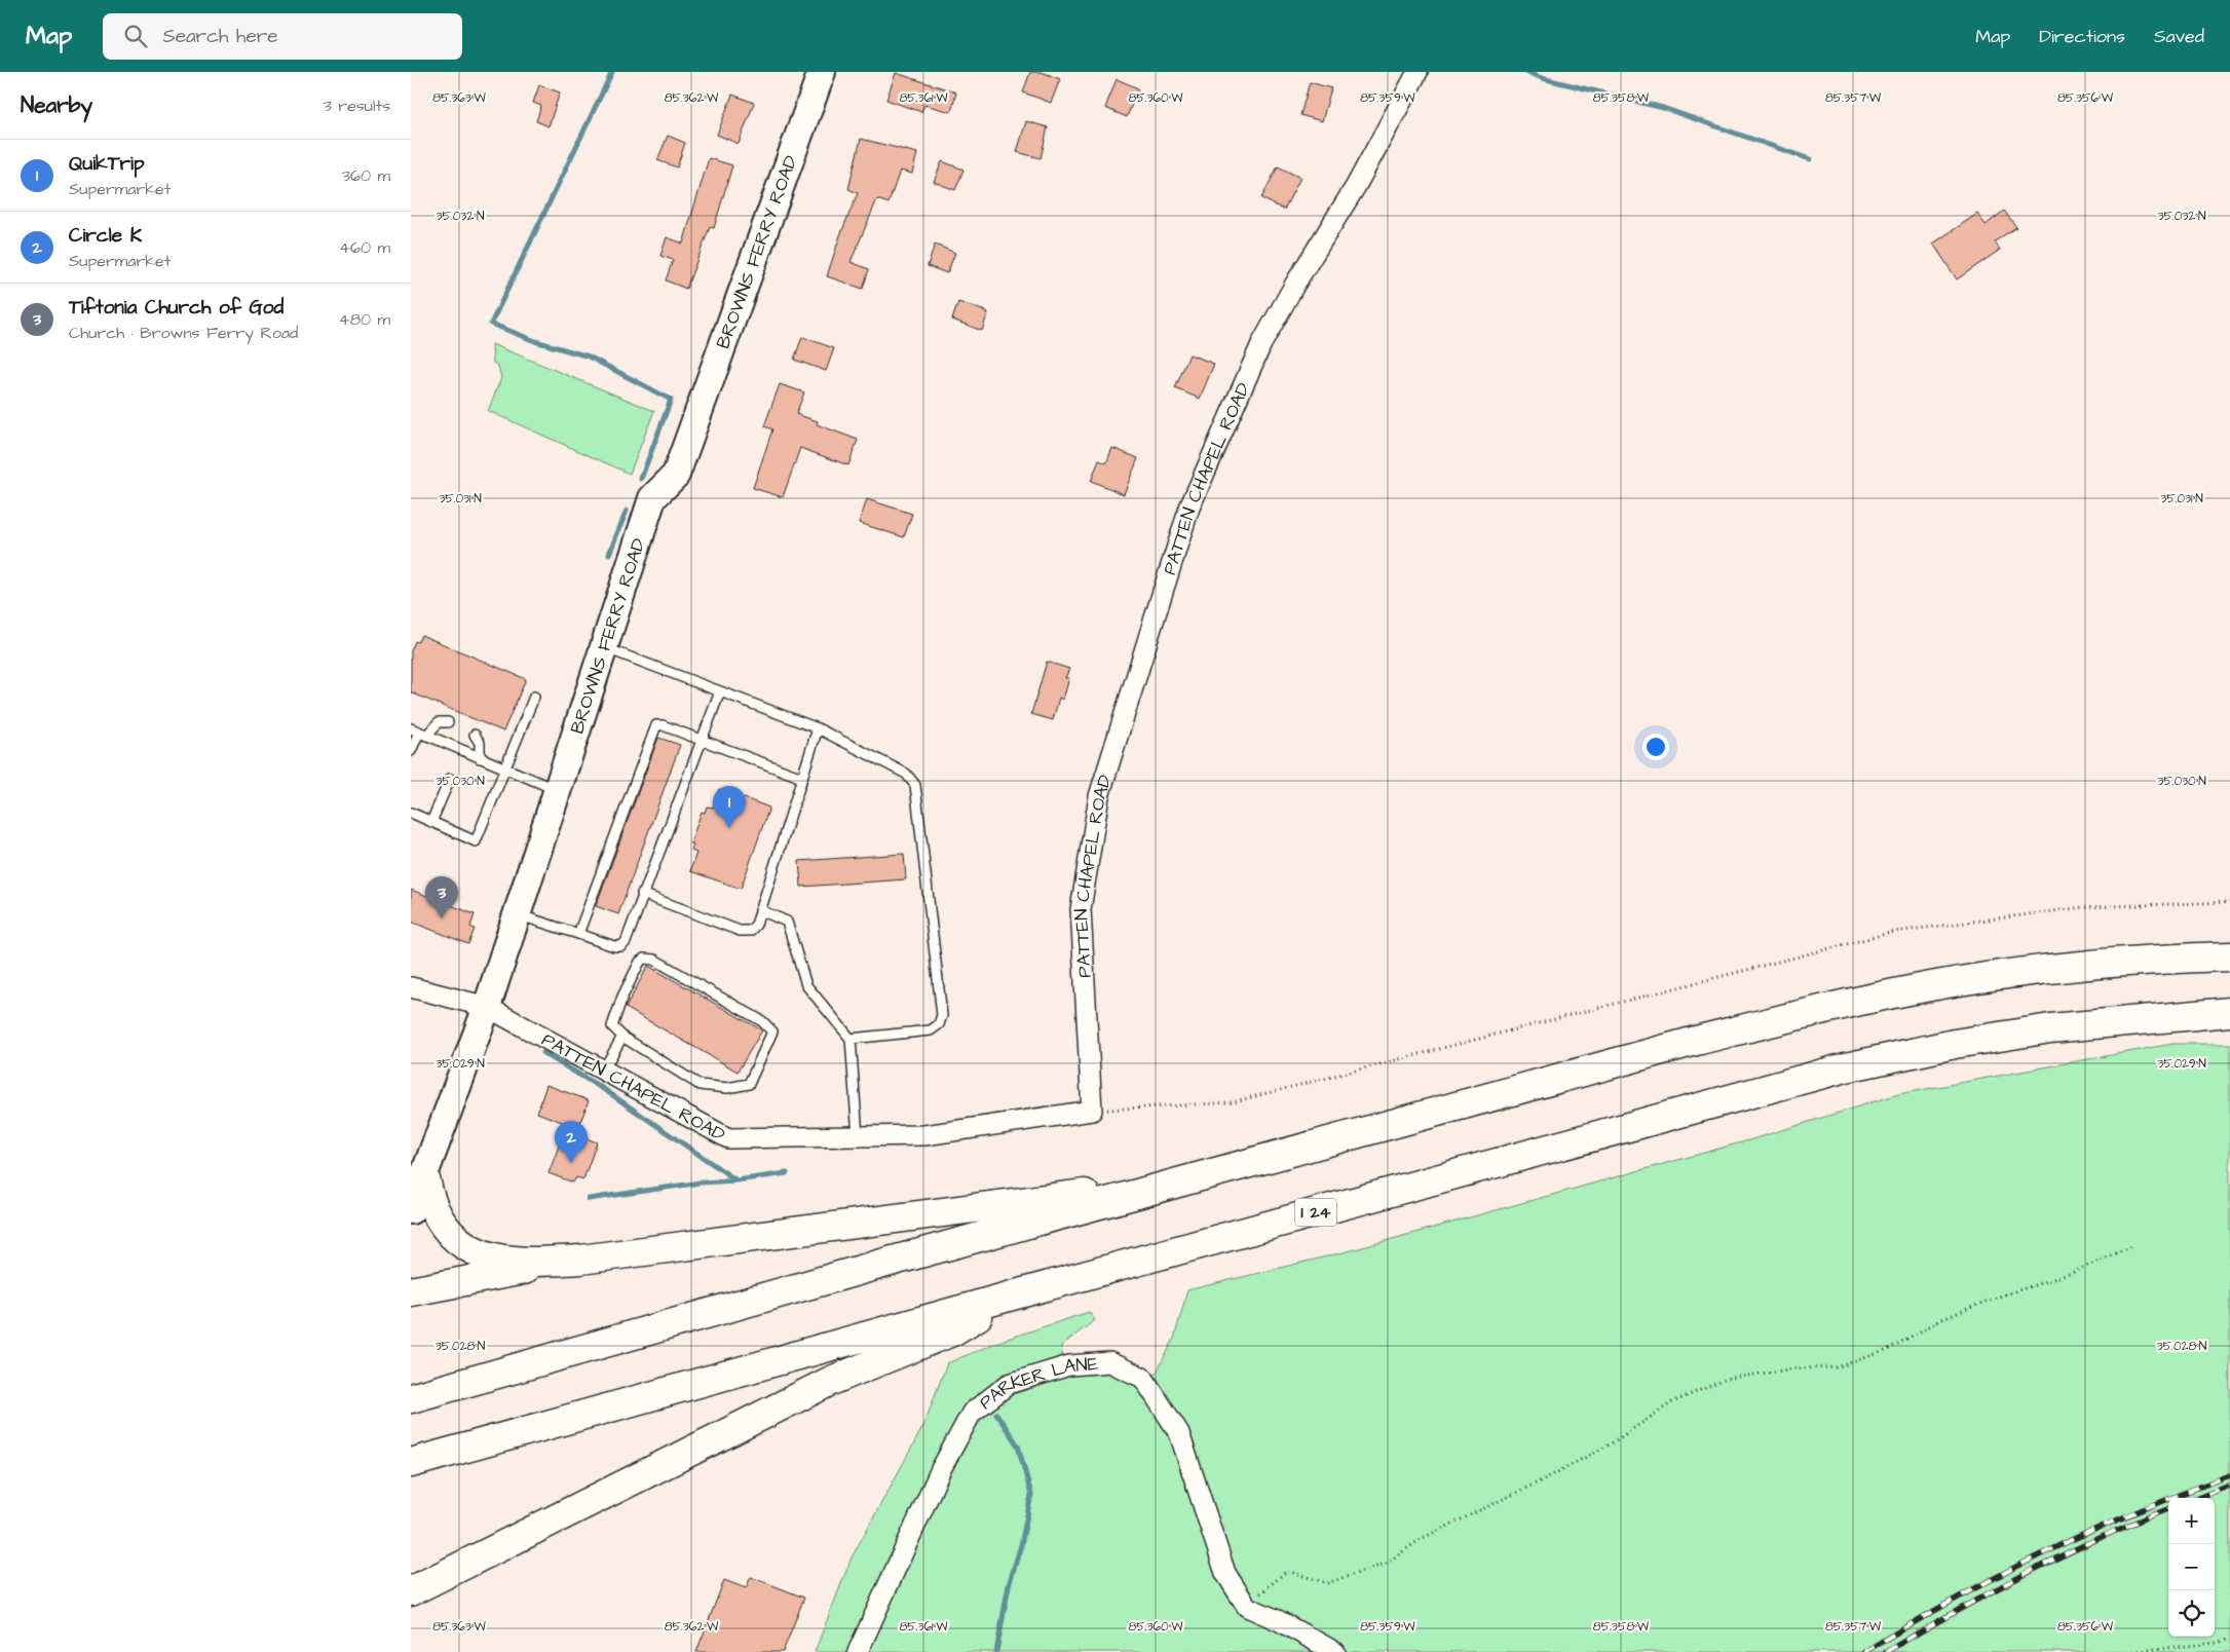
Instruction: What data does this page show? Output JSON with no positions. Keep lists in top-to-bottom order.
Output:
{
  "streets": {
    "highway": ["I 24"],
    "street": ["BROWNS FERRY ROAD", "PATTEN CHAPEL ROAD", "PARKER LANE"]
  },
  "crossings": [
    ["BROWNS FERRY ROAD", "PATTEN CHAPEL ROAD"]
  ],
  "page": {
    "header": "Map",
    "search": "Search here",
    "nav": ["Map", "Directions", "Saved"],
    "heading": ["Nearby", "3 results"],
    "list": [
      {
        "mark": "1",
        "name": "QuikTrip",
        "note": "Supermarket",
        "value": "360 m"
      },
      {
        "mark": "2",
        "name": "Circle K",
        "note": "Supermarket",
        "value": "460 m"
      },
      {
        "mark": "3",
        "name": "Tiftonia Church of God",
        "note": "Church · Browns Ferry Road",
        "value": "480 m"
      }
    ],
    "pins": ["1", "3", "2"],
    "map_buttons": ["+", "−"]
  },
  "coordinates": [
    "85.363°W",
    "85.362°W",
    "85.361°W",
    "85.360°W",
    "85.359°W",
    "85.358°W",
    "85.357°W",
    "85.356°W",
    "35.032°N",
    "35.031°N",
    "35.030°N",
    "35.029°N",
    "35.028°N"
  ]
}
